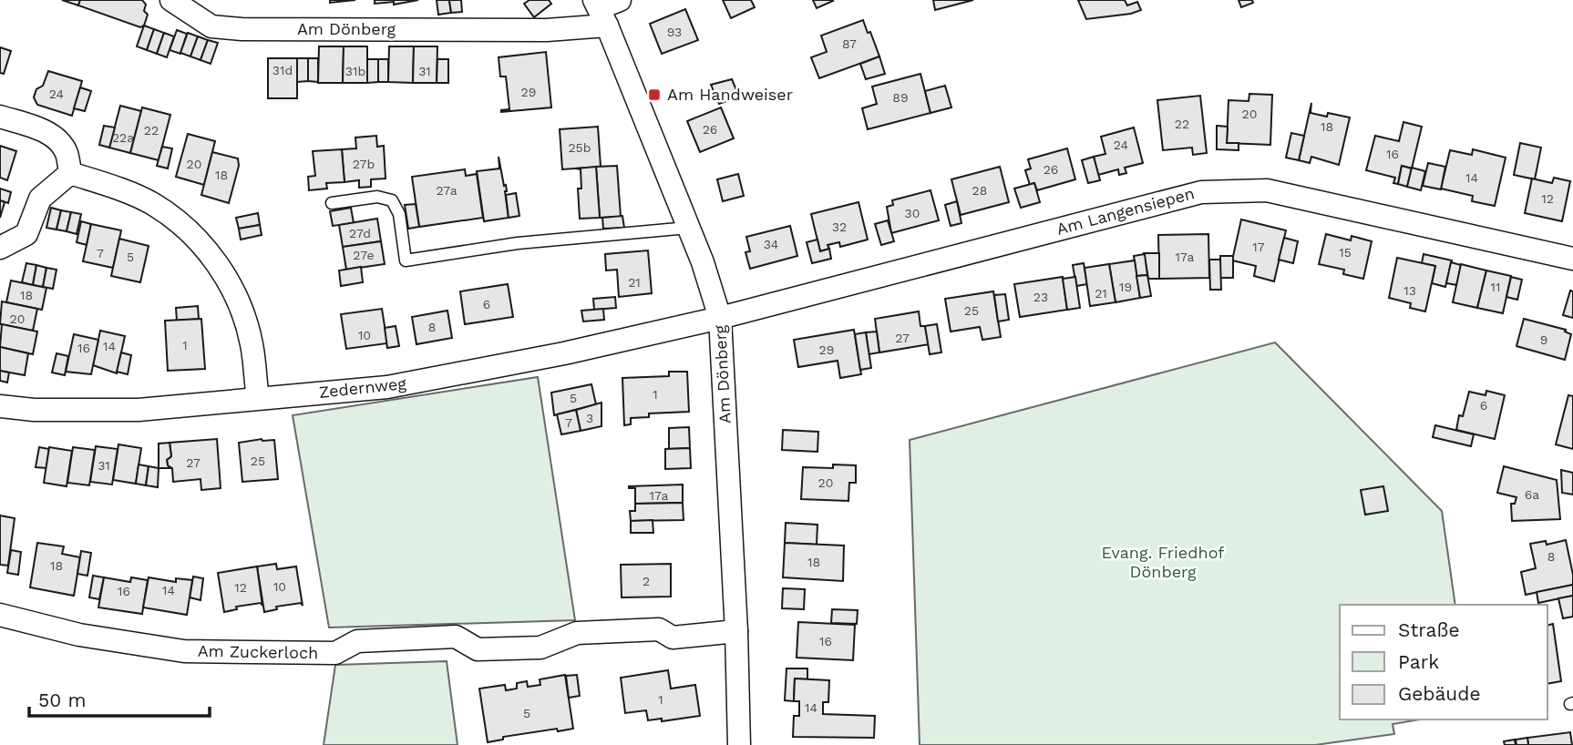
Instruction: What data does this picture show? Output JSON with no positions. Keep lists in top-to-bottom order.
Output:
{
  "streets": {
    "street": [
      "Am Dönberg",
      "Am Langensiepen",
      "Zedernweg",
      "Am Zuckerloch"
    ]
  },
  "crossings": [
    ["Am Dönberg", "Am Langensiepen"],
    ["Am Dönberg", "Zedernweg"],
    ["Am Dönberg", "Am Zuckerloch"],
    ["Am Langensiepen", "Zedernweg"]
  ],
  "parks": ["Evang. Friedhof Dönberg"],
  "places": {
    "transit": ["Am Handweiser"]
  },
  "house_numbers": [
    "93",
    "87",
    "31d",
    "31b",
    "31",
    "29",
    "24",
    "89",
    "20",
    "22",
    "18",
    "26",
    "22",
    "22a",
    "24",
    "25b",
    "16",
    "20",
    "27b",
    "26",
    "18",
    "14",
    "27a",
    "28",
    "12",
    "30",
    "32",
    "27d",
    "34",
    "17",
    "15",
    "7",
    "27e",
    "5",
    "17a",
    "21",
    "19",
    "11",
    "13",
    "21",
    "18",
    "23",
    "6",
    "25",
    "20",
    "8",
    "10",
    "27",
    "9",
    "1",
    "14",
    "16",
    "29",
    "1",
    "5",
    "6",
    "3",
    "7",
    "25",
    "27",
    "31",
    "20",
    "6a",
    "17a",
    "8",
    "18",
    "18",
    "2",
    "10",
    "12",
    "14",
    "16",
    "16",
    "1",
    "14",
    "5"
  ],
  "legend": ["Straße", "Park", "Gebäude"],
  "scale_bar": "50 m"
}
